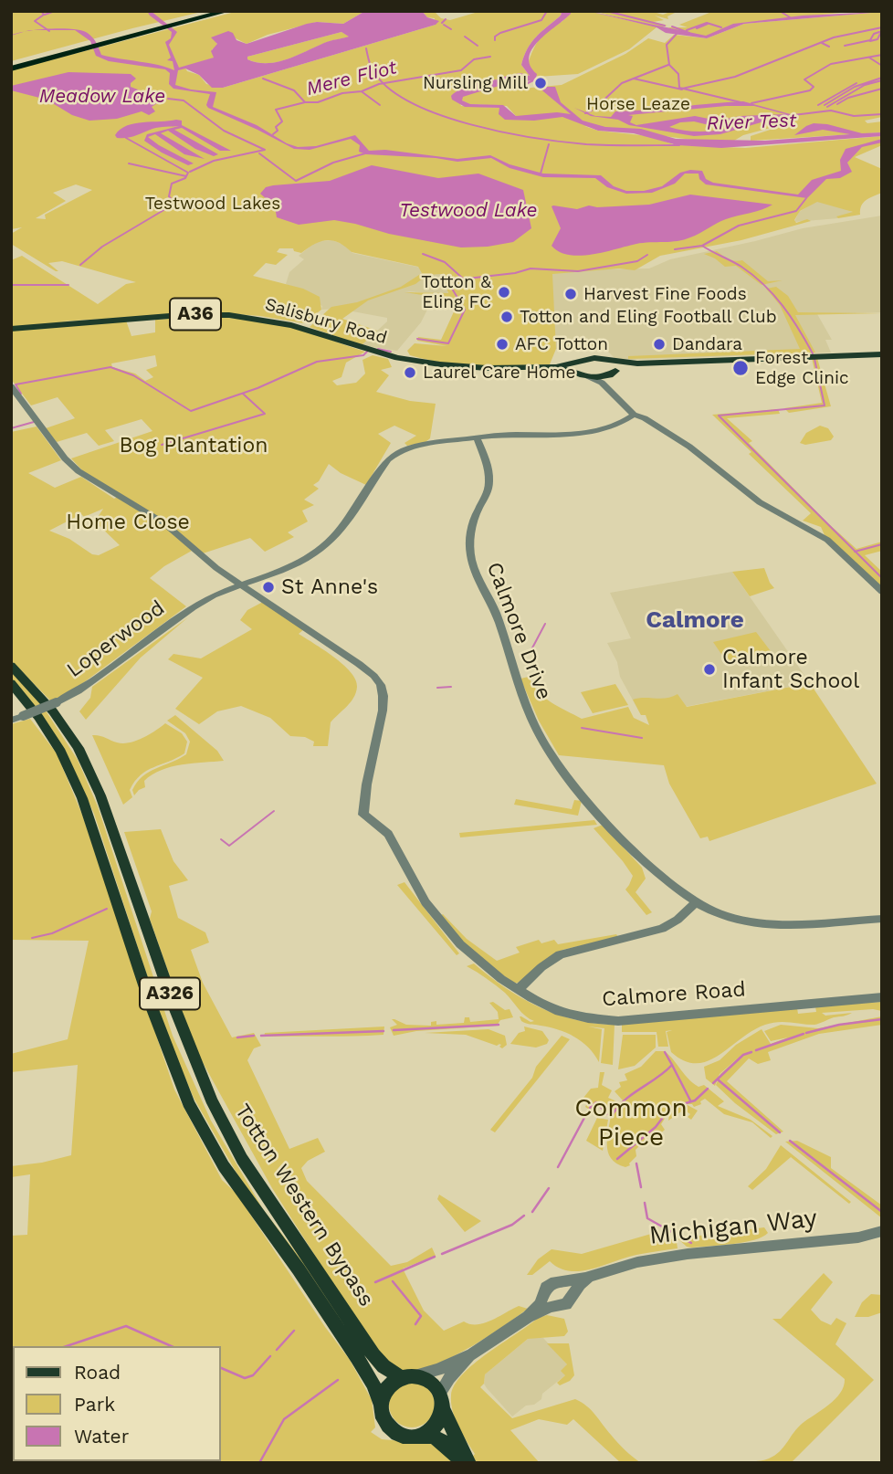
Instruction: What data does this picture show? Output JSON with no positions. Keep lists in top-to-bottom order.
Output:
{
  "streets": {
    "main road": [
      "A36",
      "Salisbury Road",
      "A326",
      "Totton Western Bypass"
    ],
    "street": [
      "Calmore Drive",
      "Loperwood",
      "Calmore Road",
      "Michigan Way"
    ]
  },
  "crossings": [
    ["Calmore Drive", "Loperwood"],
    ["Loperwood", "Calmore Road"]
  ],
  "districts": ["Calmore"],
  "water": [
    "Mere Fliot",
    "Meadow Lake",
    "River Test",
    "Testwood Lake"
  ],
  "parks": [
    "Horse Leaze",
    "Testwood Lakes",
    "Bog Plantation",
    "Home Close",
    "Common Piece"
  ],
  "places": [
    "Nursling Mill",
    "Totton & Eling FC",
    "Harvest Fine Foods",
    "Totton and Eling Football Club",
    "AFC Totton",
    "Dandara",
    "Forest Edge Clinic",
    "Laurel Care Home",
    "St Anne's",
    "Calmore Infant School"
  ],
  "legend": ["Road", "Park", "Water"]
}
